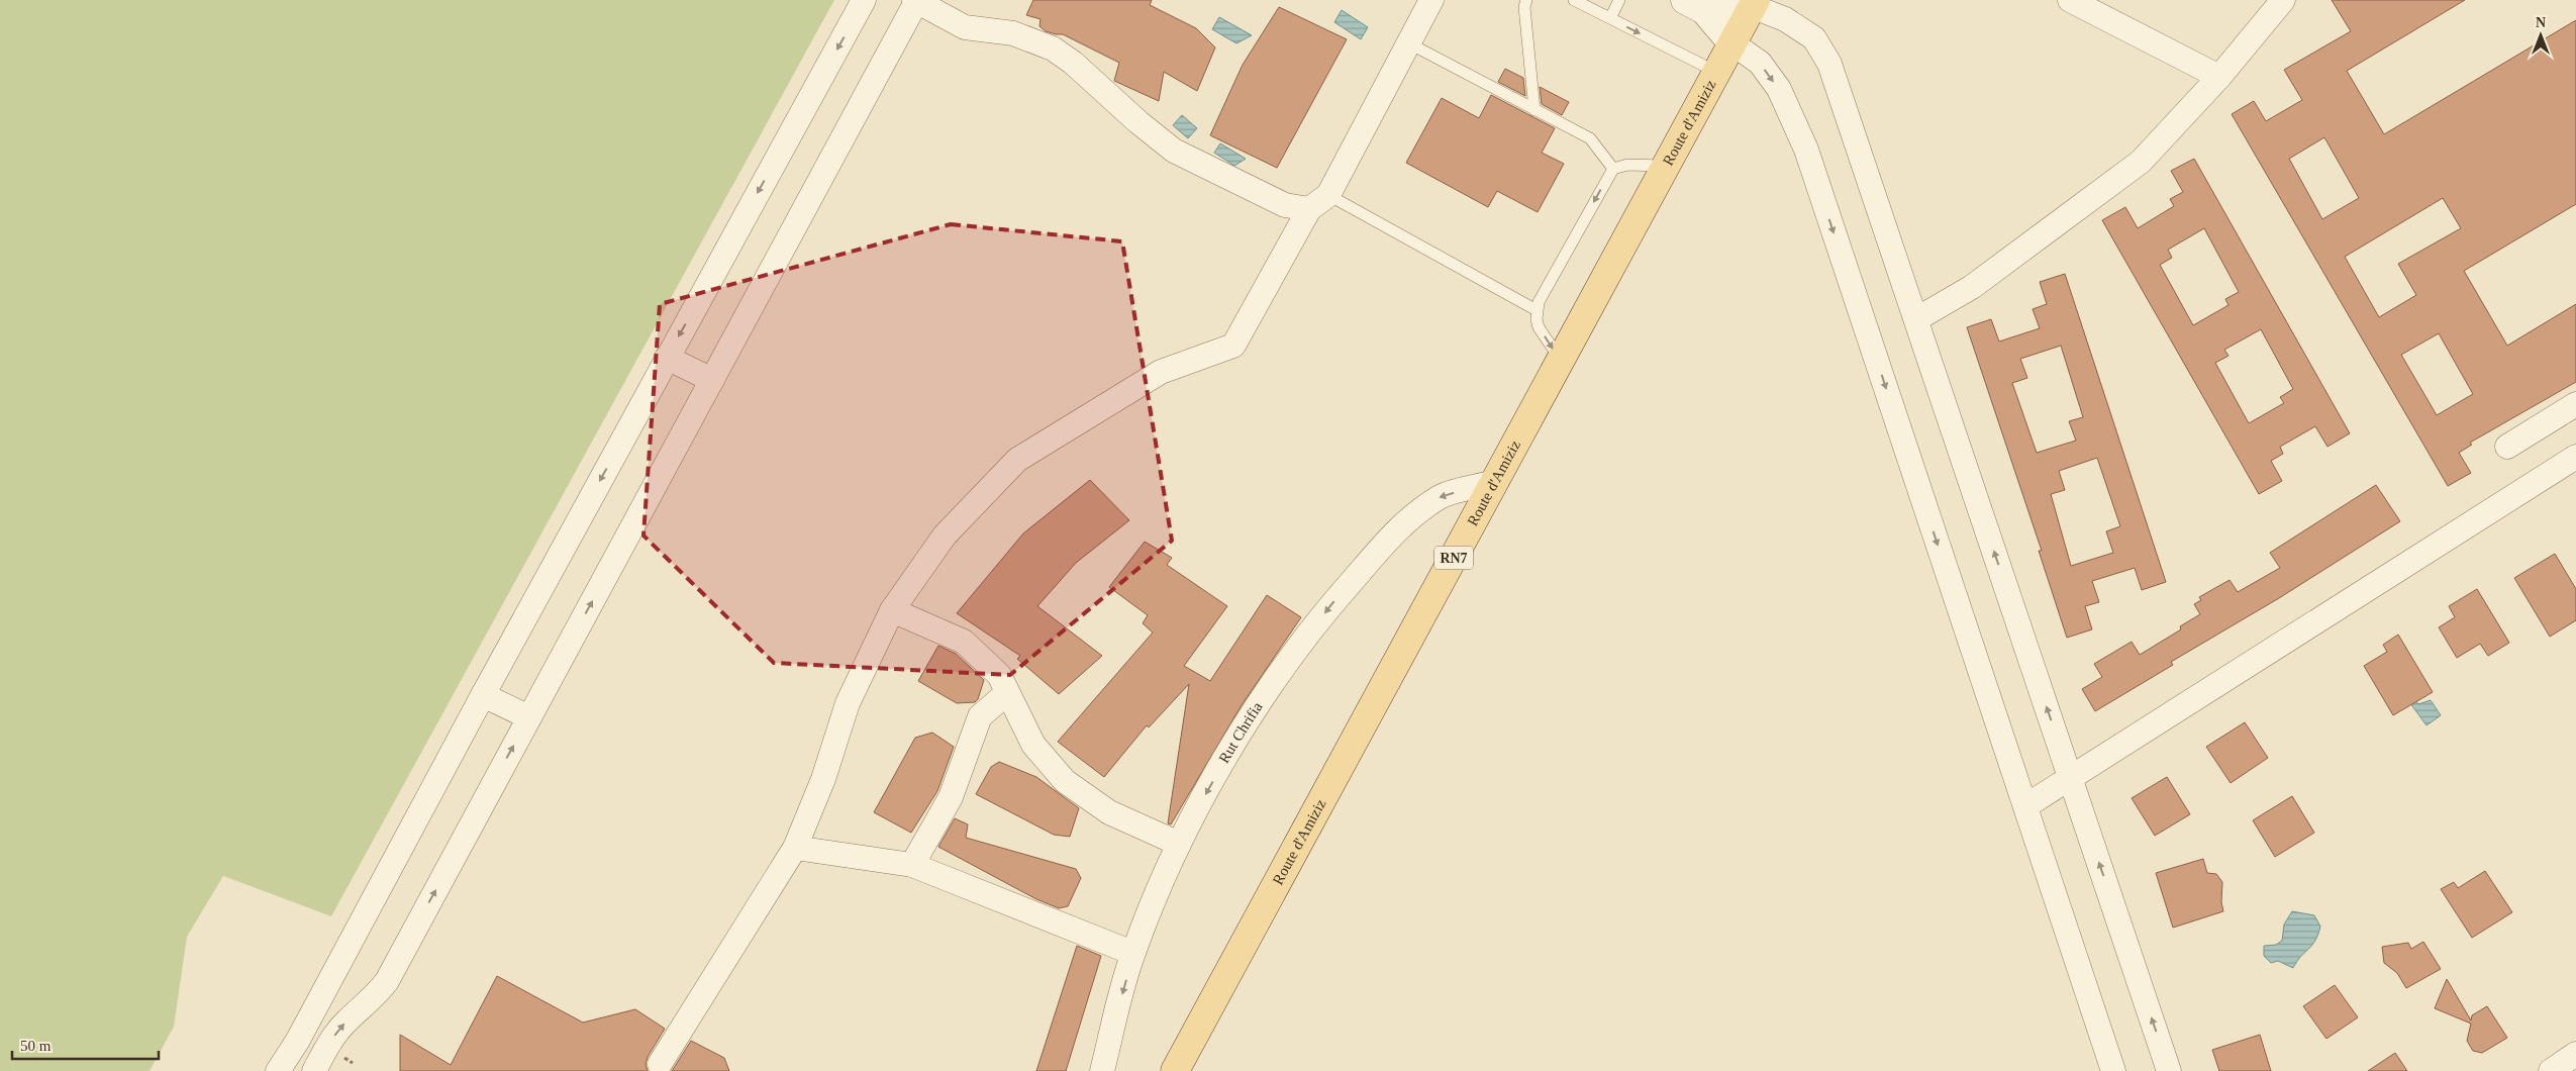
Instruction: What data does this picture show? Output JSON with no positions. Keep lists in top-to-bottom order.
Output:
{
  "streets": {
    "main road": ["Route d'Amiziz", "RN7"],
    "street": ["Rut Chrifia"]
  },
  "crossings": [
    ["Route d'Amiziz", "Rut Chrifia"]
  ],
  "one_way": ["Rut Chrifia"],
  "scale_bar": "50 m",
  "north": "top"
}
